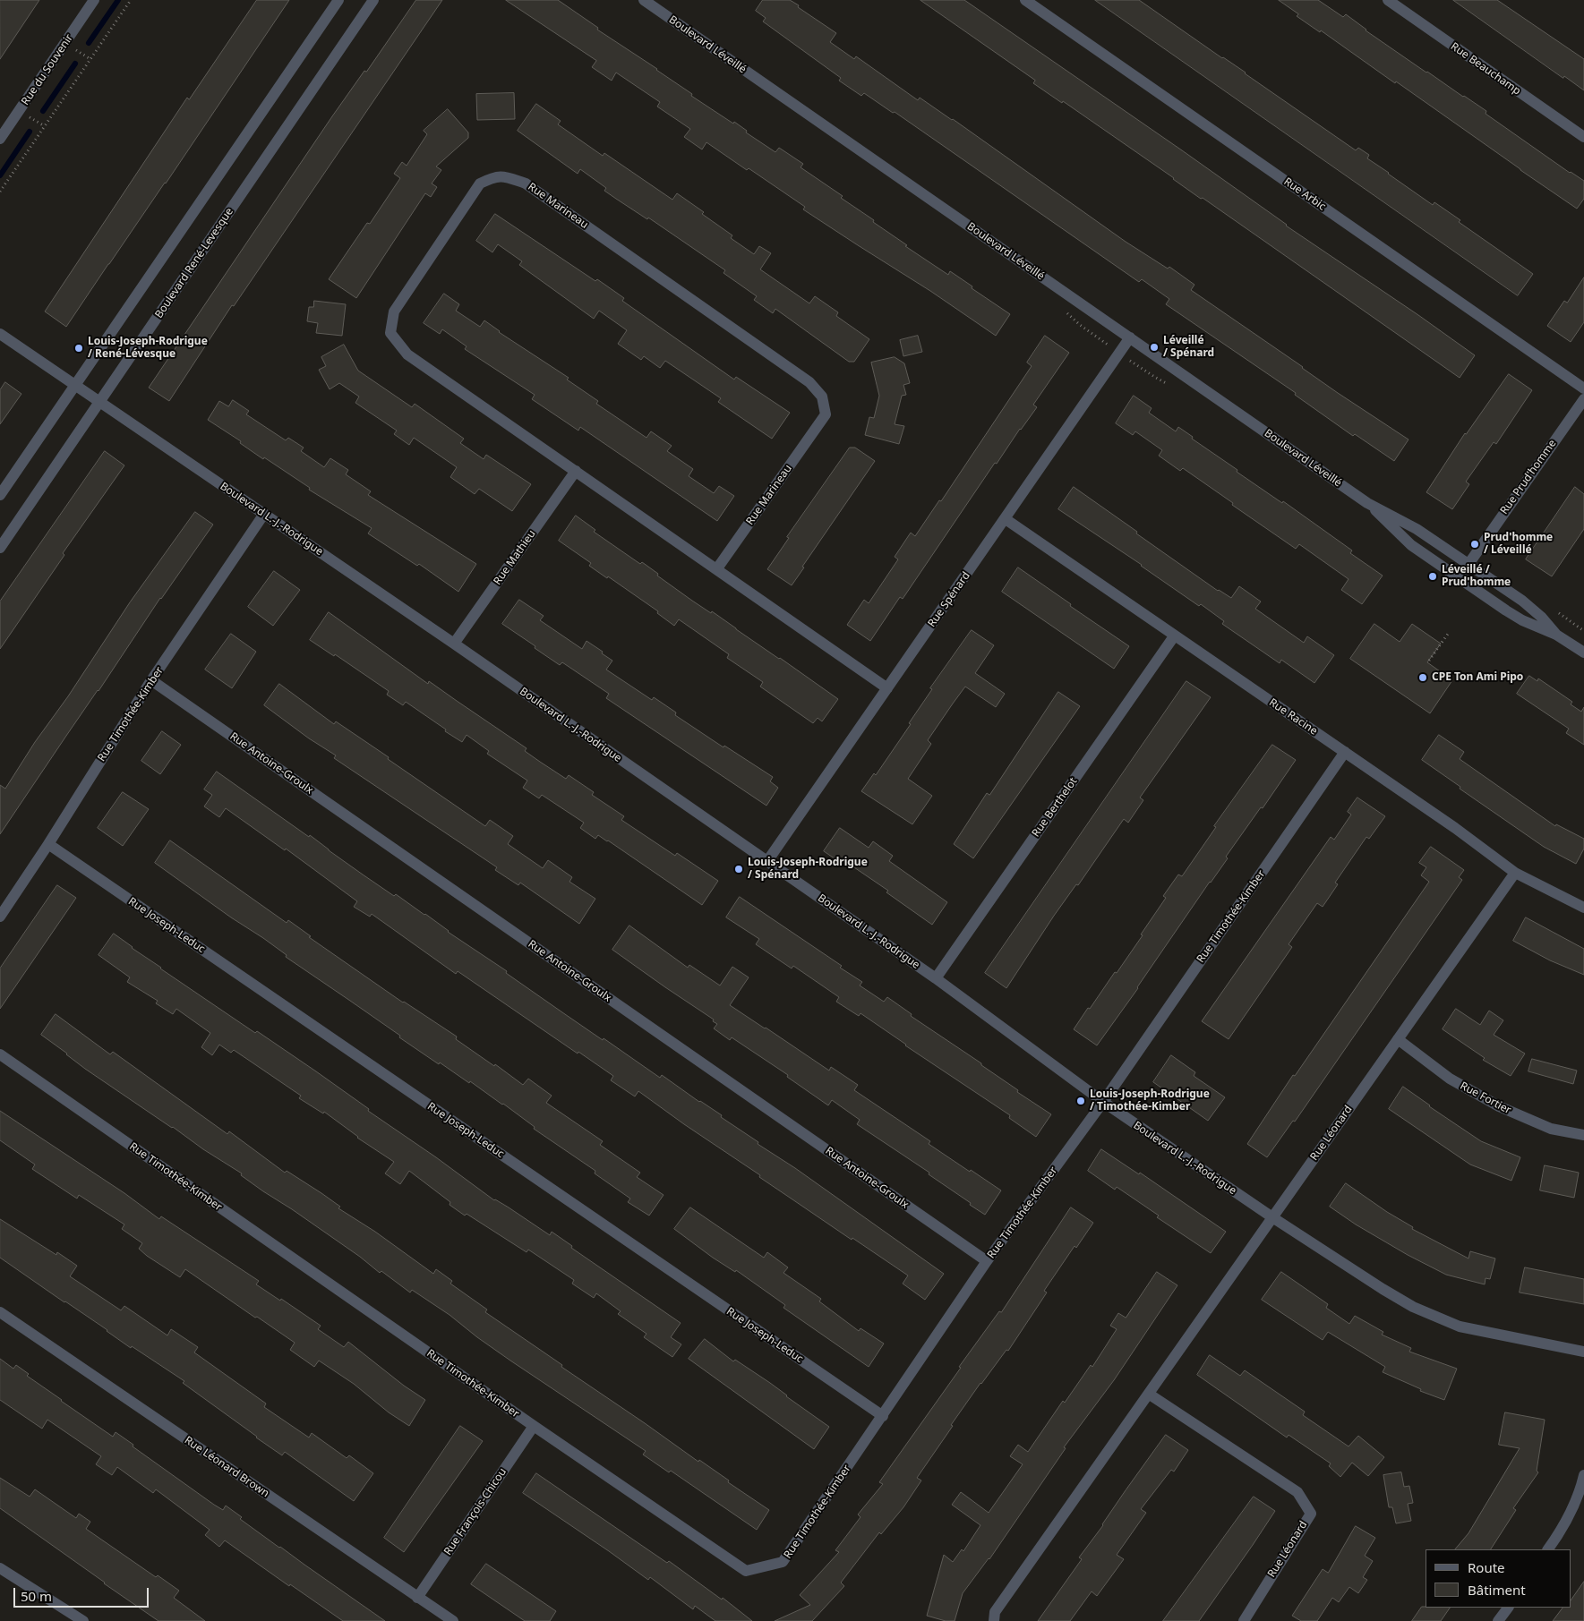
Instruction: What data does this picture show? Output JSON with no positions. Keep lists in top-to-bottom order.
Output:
{
  "streets": {
    "street": [
      "Boulevard Léveillé",
      "Rue Beauchamp",
      "Rue du Souvenir",
      "Rue Arbic",
      "Rue Marineau",
      "Boulevard René-Levesque",
      "Rue Prud'homme",
      "Boulevard L.-J.-Rodrigue",
      "Rue Mathieu",
      "Rue Spénard",
      "Rue Timothée-Kimber",
      "Rue Racine",
      "Rue Antoine-Groulx",
      "Rue Berthelot",
      "Rue Joseph-Leduc",
      "Rue Fortier",
      "Rue Léonard",
      "Rue Léonard Brown",
      "Rue François-Chicou"
    ]
  },
  "crossings": [
    ["Boulevard Léveillé", "Rue Prud'homme"],
    ["Boulevard Léveillé", "Rue Spénard"],
    ["Rue Marineau", "Rue Mathieu"],
    ["Rue Marineau", "Rue Spénard"],
    ["Boulevard René-Levesque", "Boulevard L.-J.-Rodrigue"],
    ["Boulevard L.-J.-Rodrigue", "Rue Mathieu"],
    ["Boulevard L.-J.-Rodrigue", "Rue Spénard"],
    ["Boulevard L.-J.-Rodrigue", "Rue Timothée-Kimber"],
    ["Boulevard L.-J.-Rodrigue", "Rue Berthelot"],
    ["Boulevard L.-J.-Rodrigue", "Rue Léonard"],
    ["Rue Spénard", "Rue Racine"],
    ["Rue Timothée-Kimber", "Rue Racine"],
    ["Rue Timothée-Kimber", "Rue Antoine-Groulx"],
    ["Rue Timothée-Kimber", "Rue Joseph-Leduc"],
    ["Rue Timothée-Kimber", "Rue François-Chicou"],
    ["Rue Racine", "Rue Berthelot"],
    ["Rue Racine", "Rue Léonard"],
    ["Rue Fortier", "Rue Léonard"],
    ["Rue Léonard Brown", "Rue François-Chicou"]
  ],
  "places": [
    "Léveillé / Spénard",
    "Louis-Joseph-Rodrigue / René-Lévesque",
    "Prud'homme / Léveillé",
    "Léveillé / Prud'homme",
    "CPE Ton Ami Pipo",
    "Louis-Joseph-Rodrigue / Spénard",
    "Louis-Joseph-Rodrigue / Timothée-Kimber"
  ],
  "legend": ["Route", "Bâtiment"],
  "scale_bar": "50 m"
}
